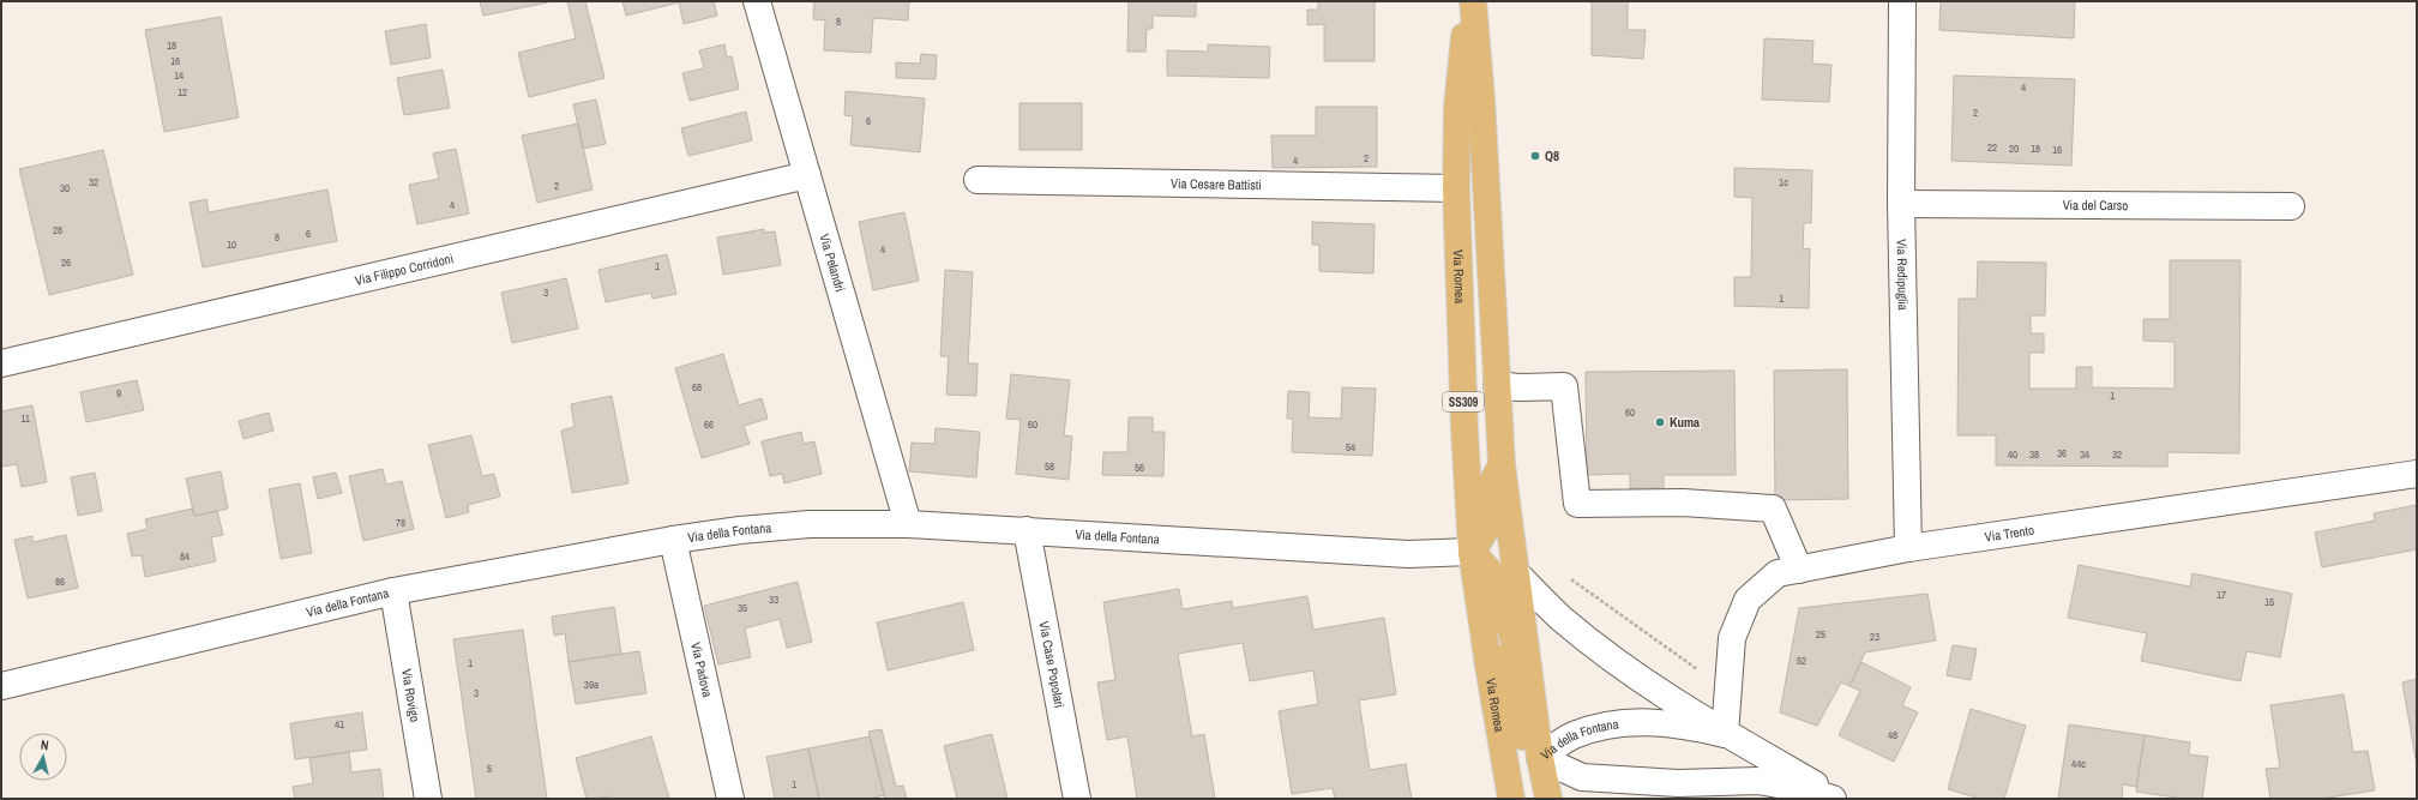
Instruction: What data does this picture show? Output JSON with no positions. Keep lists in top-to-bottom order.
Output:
{
  "streets": {
    "main road": ["Via Romea", "SS309"],
    "street": [
      "Via Cesare Battisti",
      "Via del Carso",
      "Via Pelandri",
      "Via Filippo Corridoni",
      "Via Redipuglia",
      "Via della Fontana",
      "Via Trento",
      "Via Case Popolari",
      "Via Padova",
      "Via Rovigo"
    ]
  },
  "crossings": [
    ["Via Cesare Battisti", "Via Romea"],
    ["Via del Carso", "Via Redipuglia"],
    ["Via Pelandri", "Via Filippo Corridoni"],
    ["Via Pelandri", "Via della Fontana"],
    ["Via Redipuglia", "Via Trento"],
    ["Via Romea", "SS309"],
    ["Via Romea", "Via della Fontana"],
    ["SS309", "Via della Fontana"],
    ["Via della Fontana", "Via Trento"],
    ["Via della Fontana", "Via Case Popolari"],
    ["Via della Fontana", "Via Padova"],
    ["Via della Fontana", "Via Rovigo"]
  ],
  "places": ["Q8", "Kuma"],
  "house_numbers": [
    "8",
    "18",
    "16",
    "14",
    "4",
    "12",
    "2",
    "6",
    "22",
    "20",
    "18",
    "16",
    "2",
    "4",
    "32",
    "1c",
    "2",
    "30",
    "4",
    "28",
    "6",
    "8",
    "10",
    "4",
    "26",
    "1",
    "3",
    "1",
    "68",
    "9",
    "1",
    "60",
    "11",
    "66",
    "60",
    "54",
    "36",
    "40",
    "38",
    "34",
    "32",
    "58",
    "56",
    "78",
    "84",
    "86",
    "17",
    "33",
    "15",
    "35",
    "25",
    "23",
    "52",
    "1",
    "39a",
    "3",
    "41",
    "48",
    "44c",
    "5",
    "1"
  ],
  "north": "top"
}
